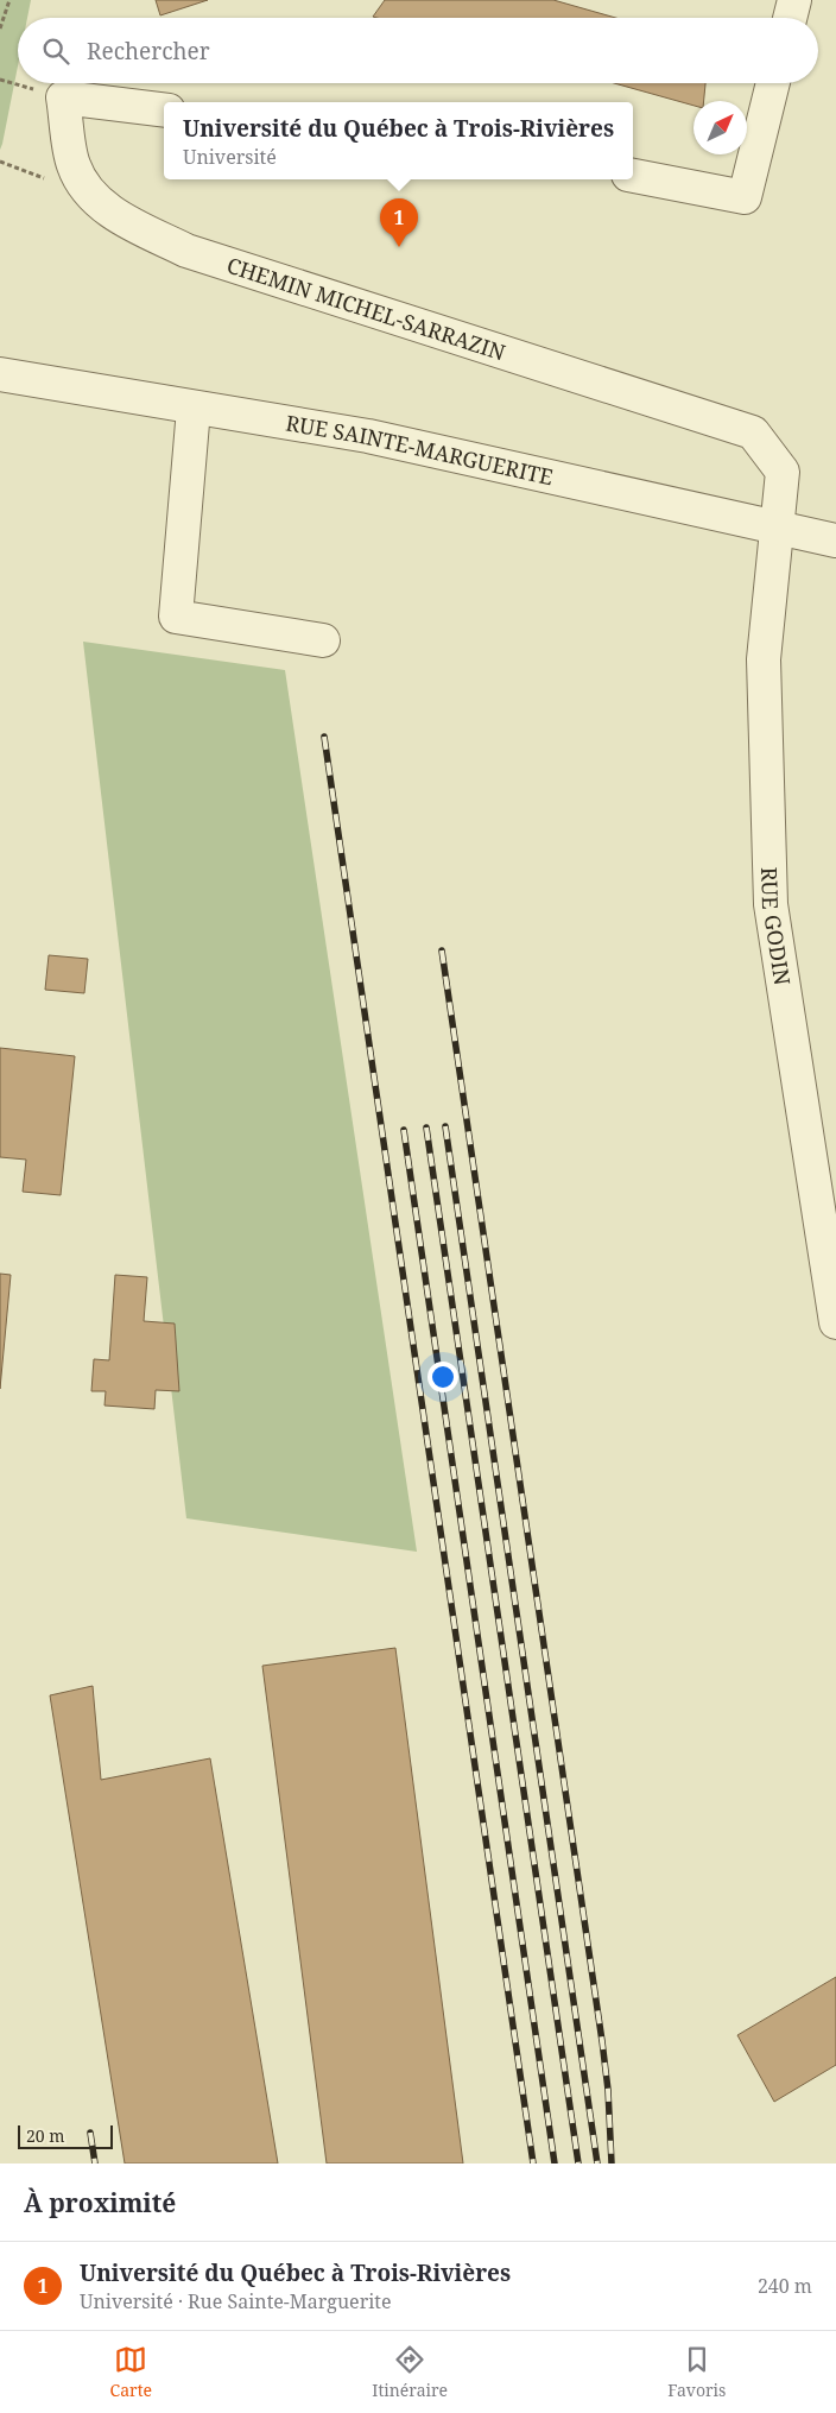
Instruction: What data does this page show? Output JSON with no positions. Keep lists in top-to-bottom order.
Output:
{
  "streets": {
    "street": ["CHEMIN MICHEL-SARRAZIN", "RUE SAINTE-MARGUERITE", "RUE GODIN"]
  },
  "crossings": [
    ["CHEMIN MICHEL-SARRAZIN", "RUE SAINTE-MARGUERITE"],
    ["CHEMIN MICHEL-SARRAZIN", "RUE GODIN"],
    ["RUE SAINTE-MARGUERITE", "RUE GODIN"]
  ],
  "scale_bar": "20 m",
  "north": "top right",
  "page": {
    "search": "Rechercher",
    "popup": ["Université du Québec à Trois-Rivières", "Université"],
    "pins": "1",
    "scale": "20 m",
    "heading": "À proximité",
    "list": [
      {
        "mark": "1",
        "name": "Université du Québec à Trois-Rivières",
        "note": "Université · Rue Sainte-Marguerite",
        "value": "240 m"
      }
    ],
    "nav": ["Carte", "Itinéraire", "Favoris"]
  }
}
